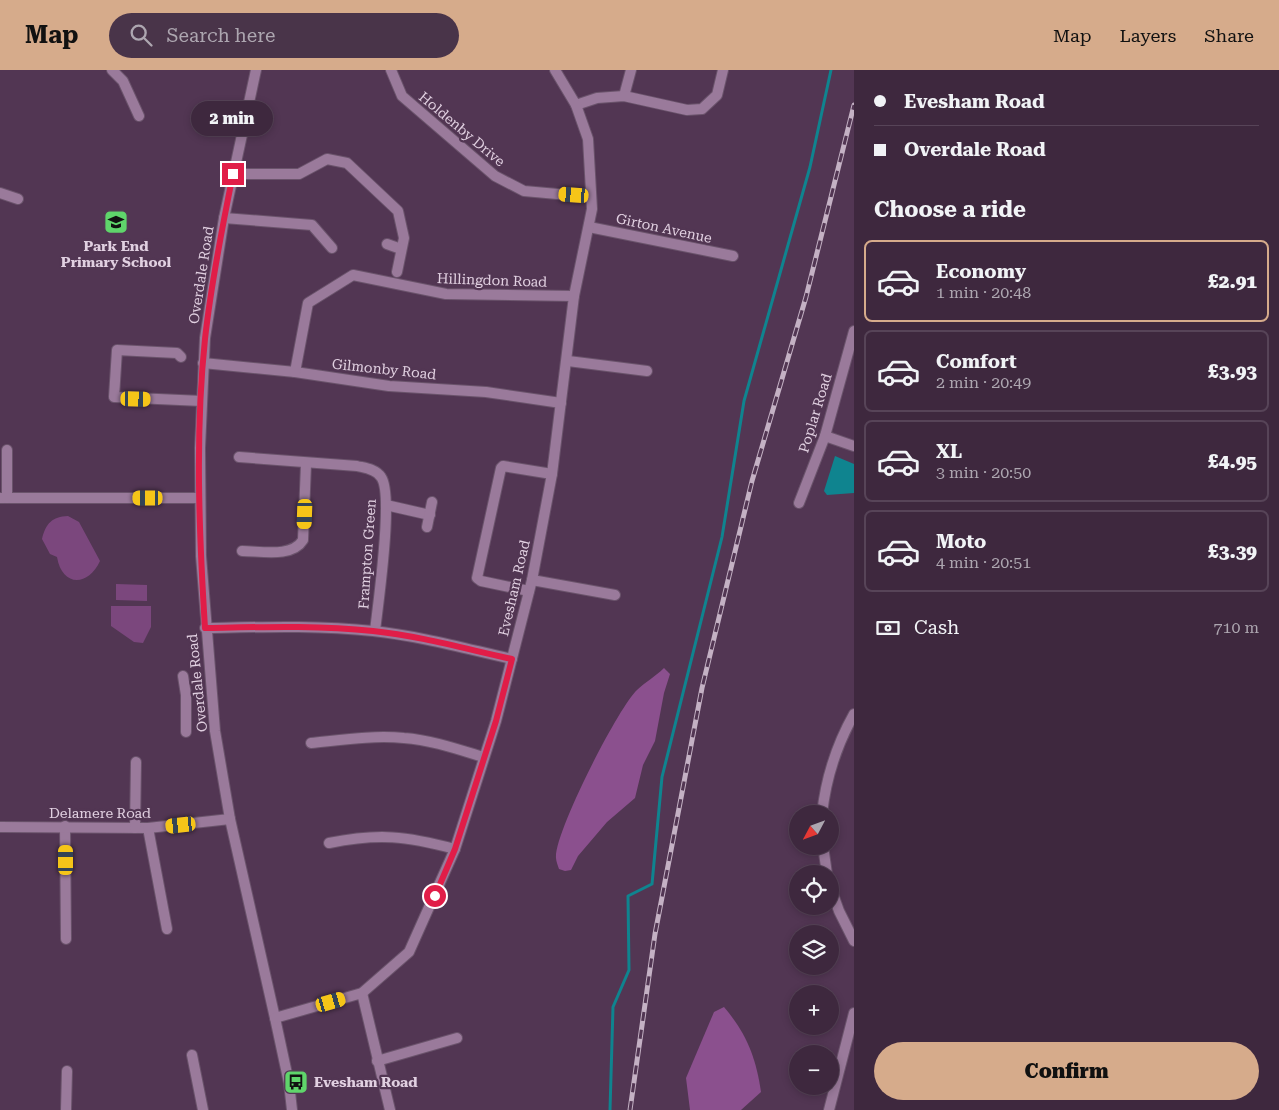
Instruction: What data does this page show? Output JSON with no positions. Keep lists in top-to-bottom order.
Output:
{
  "streets": {
    "street": [
      "Holdenby Drive",
      "Girton Avenue",
      "Overdale Road",
      "Hillingdon Road",
      "Gilmonby Road",
      "Poplar Road",
      "Frampton Green",
      "Evesham Road",
      "Delamere Road"
    ]
  },
  "crossings": [
    ["Holdenby Drive", "Evesham Road"],
    ["Girton Avenue", "Evesham Road"],
    ["Overdale Road", "Gilmonby Road"],
    ["Overdale Road", "Evesham Road"],
    ["Overdale Road", "Delamere Road"],
    ["Hillingdon Road", "Gilmonby Road"],
    ["Hillingdon Road", "Evesham Road"],
    ["Gilmonby Road", "Evesham Road"]
  ],
  "places": {
    "school or university": ["Park End Primary School"],
    "bus stop": ["Evesham Road"]
  },
  "north": "bottom left",
  "page": {
    "header": "Map",
    "search": "Search here",
    "nav": ["Map", "Layers", "Share"],
    "banner": ["Evesham Road", "Overdale Road"],
    "bubble": "2 min",
    "heading": "Choose a ride",
    "list": [
      {
        "name": "Economy",
        "note": "1 min · 20:48",
        "value": "£2.91"
      },
      {
        "name": "Comfort",
        "note": "2 min · 20:49",
        "value": "£3.93"
      },
      {
        "name": "XL",
        "note": "3 min · 20:50",
        "value": "£4.95"
      },
      {
        "name": "Moto",
        "note": "4 min · 20:51",
        "value": "£3.39"
      }
    ],
    "pay": ["Cash", "710 m"],
    "map_buttons": ["+", "−"],
    "buttons": "Confirm"
  }
}
